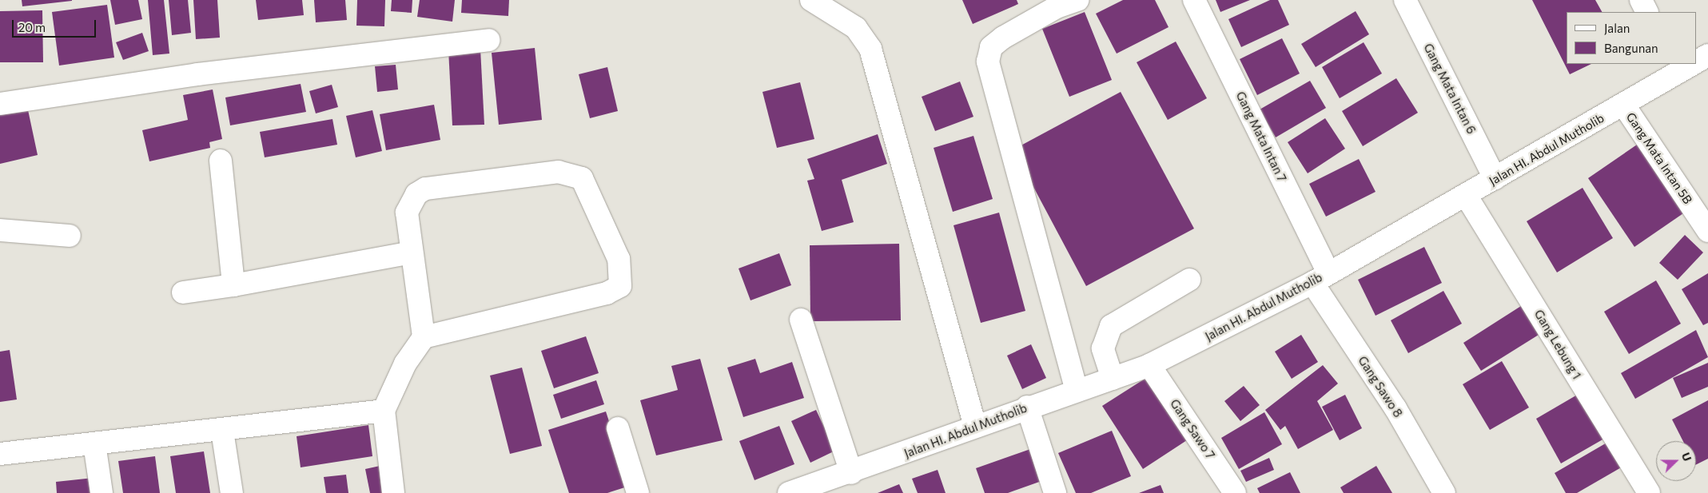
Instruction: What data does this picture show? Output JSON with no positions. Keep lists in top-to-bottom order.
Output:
{
  "streets": {
    "street": [
      "Gang Mata Intan 6",
      "Gang Mata Intan 7",
      "Jalan HI. Abdul Mutholib",
      "Gang Mata Intan 5B",
      "Gang Lebung 1",
      "Gang Sawo 8",
      "Gang Sawo 7"
    ]
  },
  "crossings": [
    ["Gang Mata Intan 6", "Jalan HI. Abdul Mutholib"],
    ["Gang Mata Intan 7", "Jalan HI. Abdul Mutholib"],
    ["Gang Mata Intan 7", "Gang Sawo 8"],
    ["Jalan HI. Abdul Mutholib", "Gang Mata Intan 5B"],
    ["Jalan HI. Abdul Mutholib", "Gang Lebung 1"],
    ["Jalan HI. Abdul Mutholib", "Gang Sawo 8"],
    ["Jalan HI. Abdul Mutholib", "Gang Sawo 7"]
  ],
  "legend": ["Jalan", "Bangunan"],
  "scale_bar": "20 m",
  "north": "right"
}
